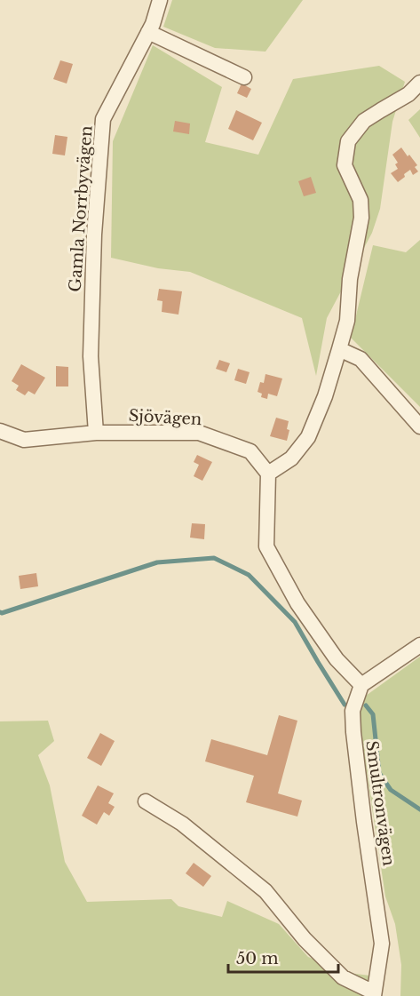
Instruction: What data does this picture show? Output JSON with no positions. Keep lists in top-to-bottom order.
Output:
{
  "streets": {
    "street": ["Gamla Norrbyvägen", "Sjövägen", "Smultronvägen"]
  },
  "crossings": [
    ["Gamla Norrbyvägen", "Sjövägen"]
  ],
  "scale_bar": "50 m"
}
